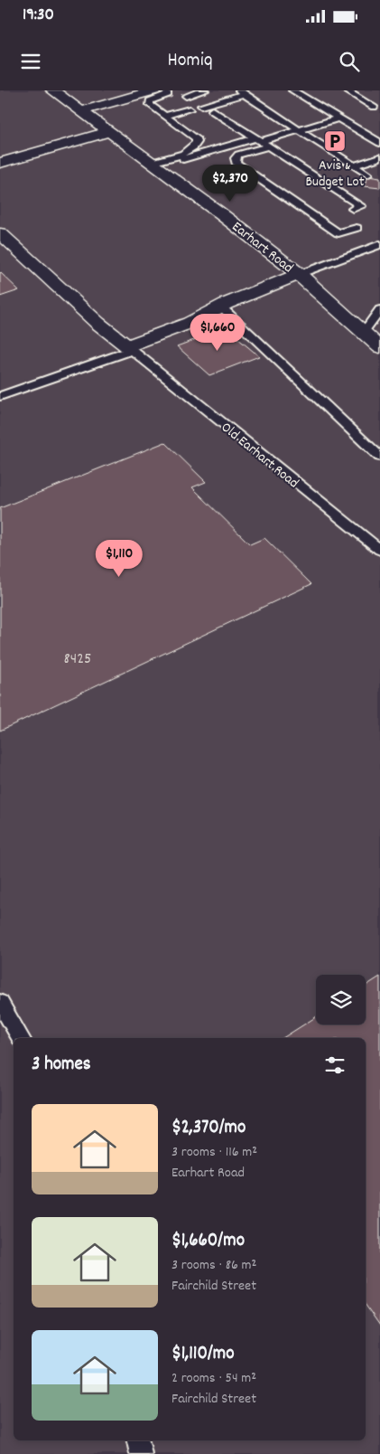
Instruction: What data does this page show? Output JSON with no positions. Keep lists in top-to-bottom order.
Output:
{
  "streets": {
    "street": ["Earhart Road", "Old Earhart Road"]
  },
  "places": {
    "parking": ["Avis & Budget Lot"]
  },
  "house_numbers": ["8425"],
  "page": {
    "status": "19:30",
    "header": "Homiq",
    "price": ["$2,370", "$1,660", "$1,110"],
    "heading": "3 homes",
    "list": [
      {
        "name": "$2,370/mo",
        "note": "3 rooms · 116 m² · Earhart Road"
      },
      {
        "name": "$1,660/mo",
        "note": "3 rooms · 86 m² · Fairchild Street"
      },
      {
        "name": "$1,110/mo",
        "note": "2 rooms · 54 m² · Fairchild Street"
      }
    ]
  }
}
